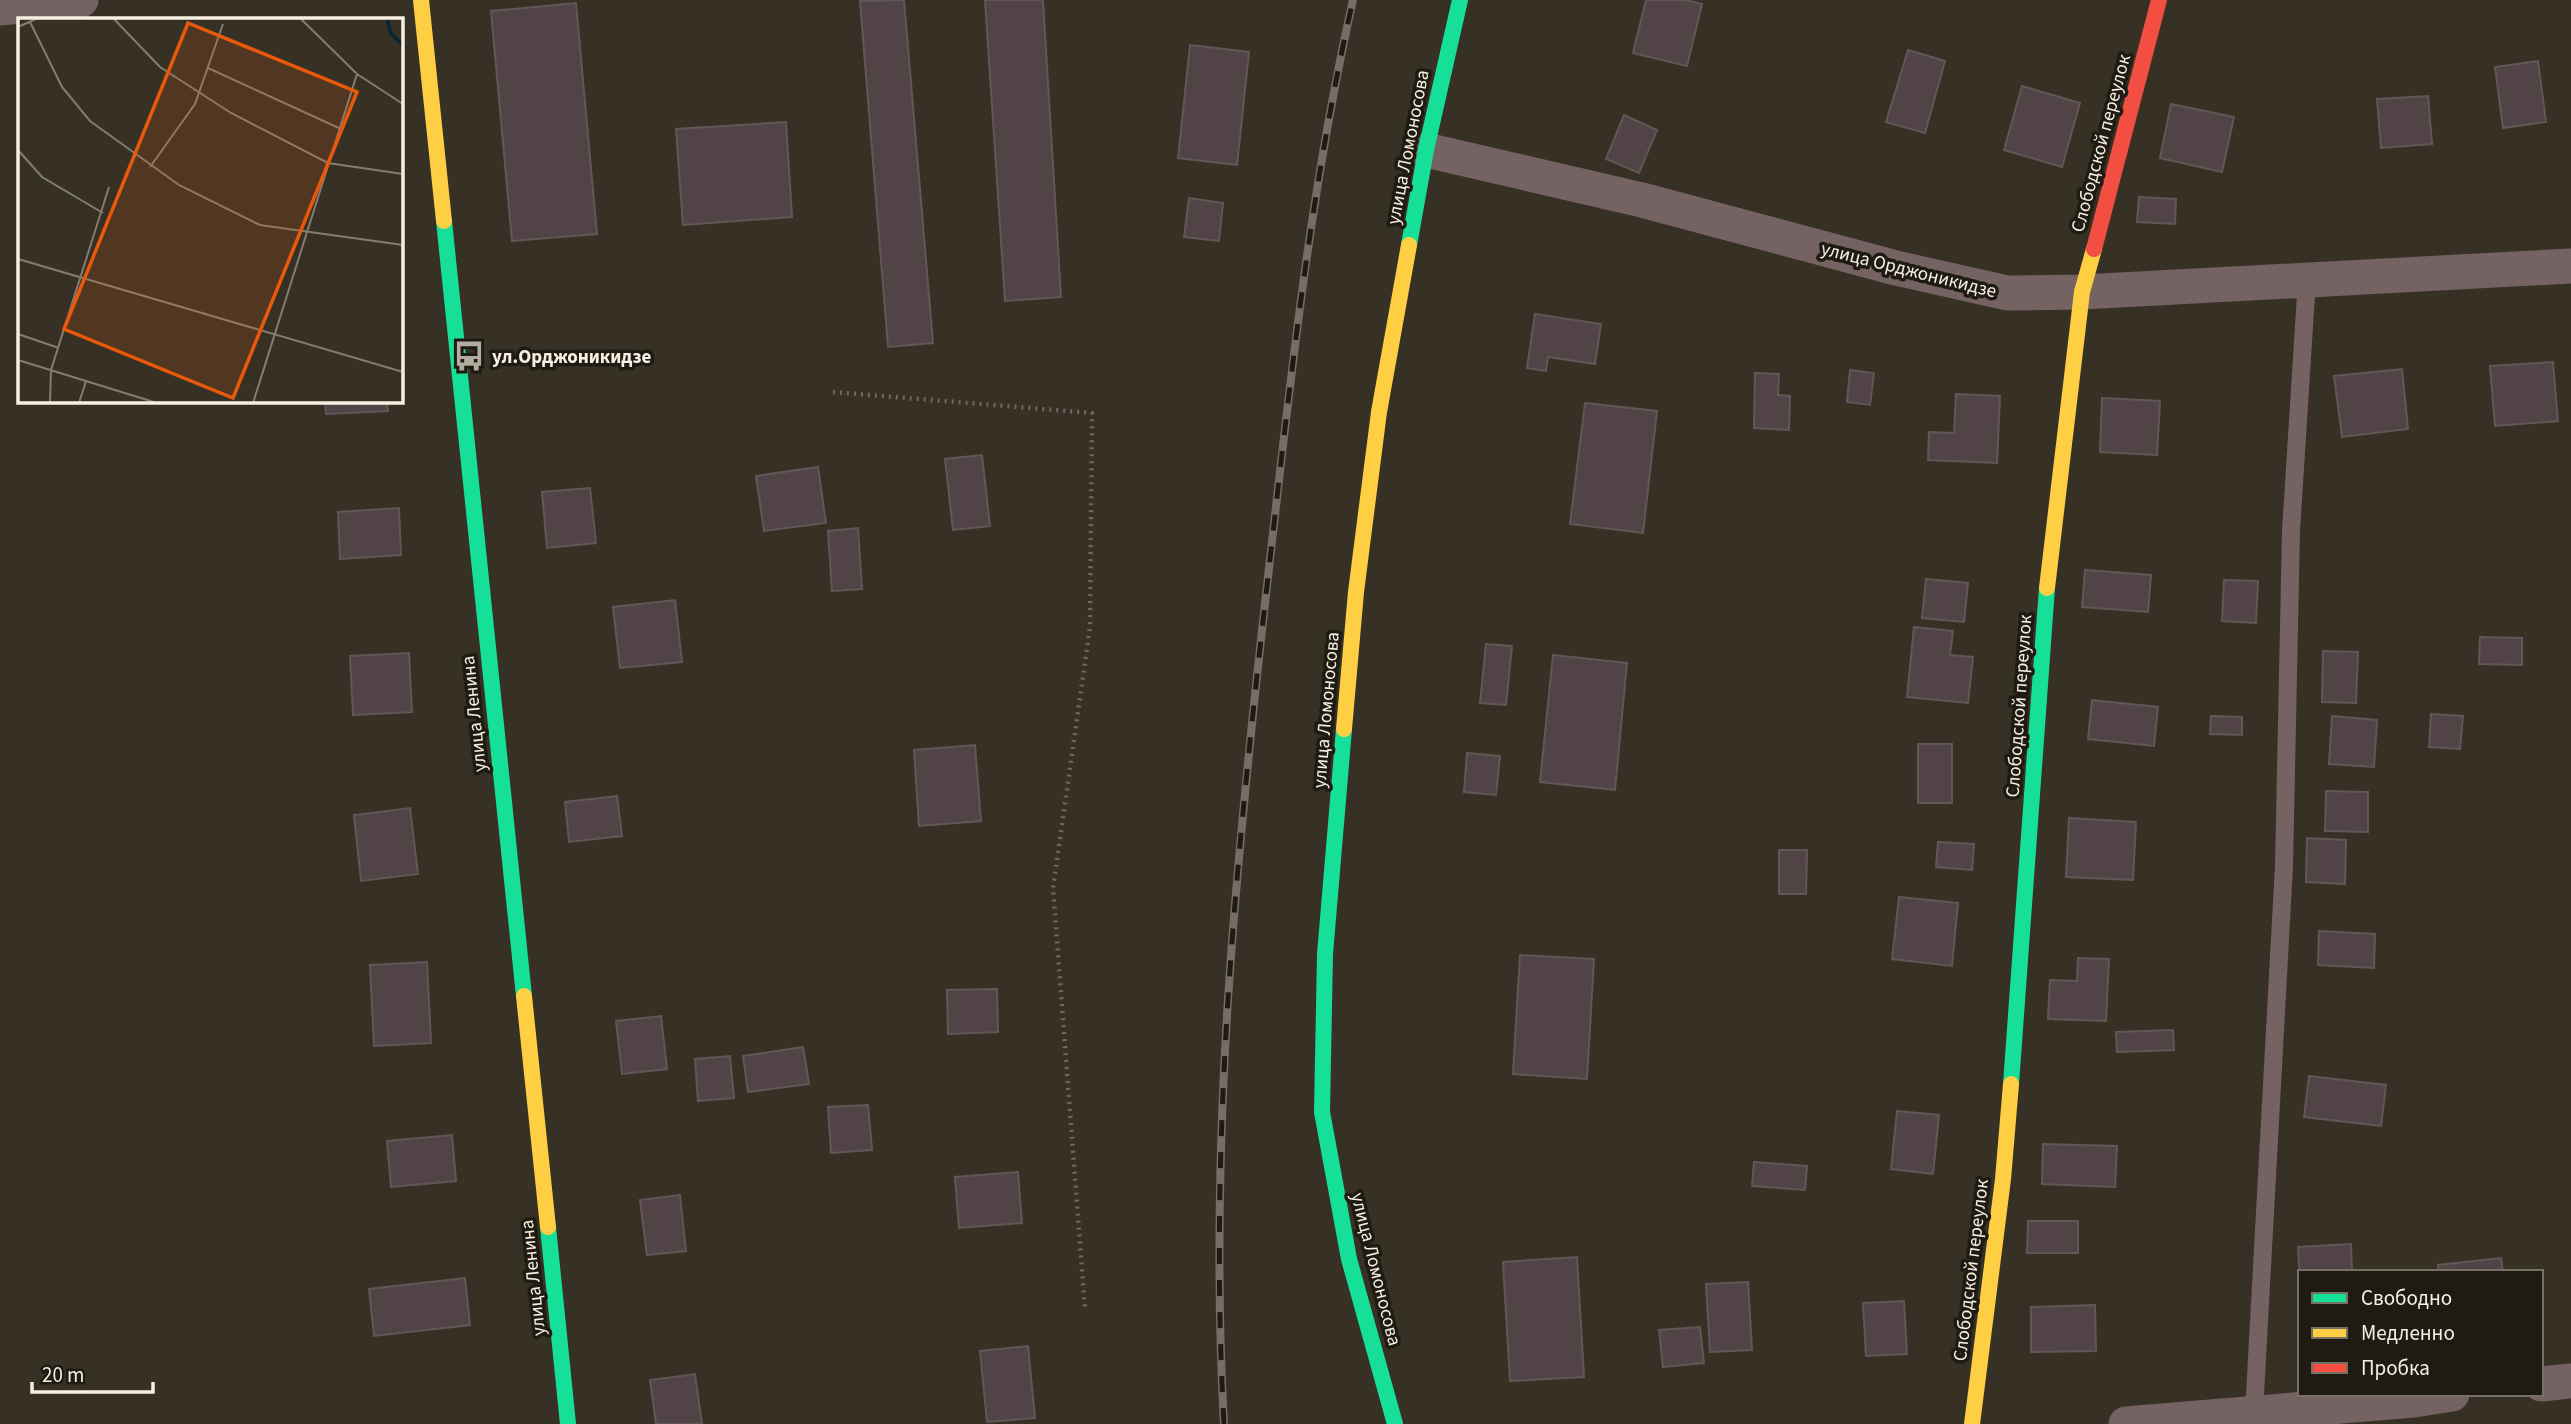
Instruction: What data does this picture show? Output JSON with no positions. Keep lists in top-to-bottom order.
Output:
{
  "streets": {
    "street": [
      "Слободской переулок",
      "улица Ломоносова",
      "улица Орджоникидзе",
      "улица Ленина"
    ]
  },
  "crossings": [
    ["Слободской переулок", "улица Орджоникидзе"],
    ["улица Ломоносова", "улица Орджоникидзе"]
  ],
  "places": {
    "bus stop": ["ул.Орджоникидзе"]
  },
  "legend": ["Свободно", "Медленно", "Пробка"],
  "scale_bar": "20 m"
}
